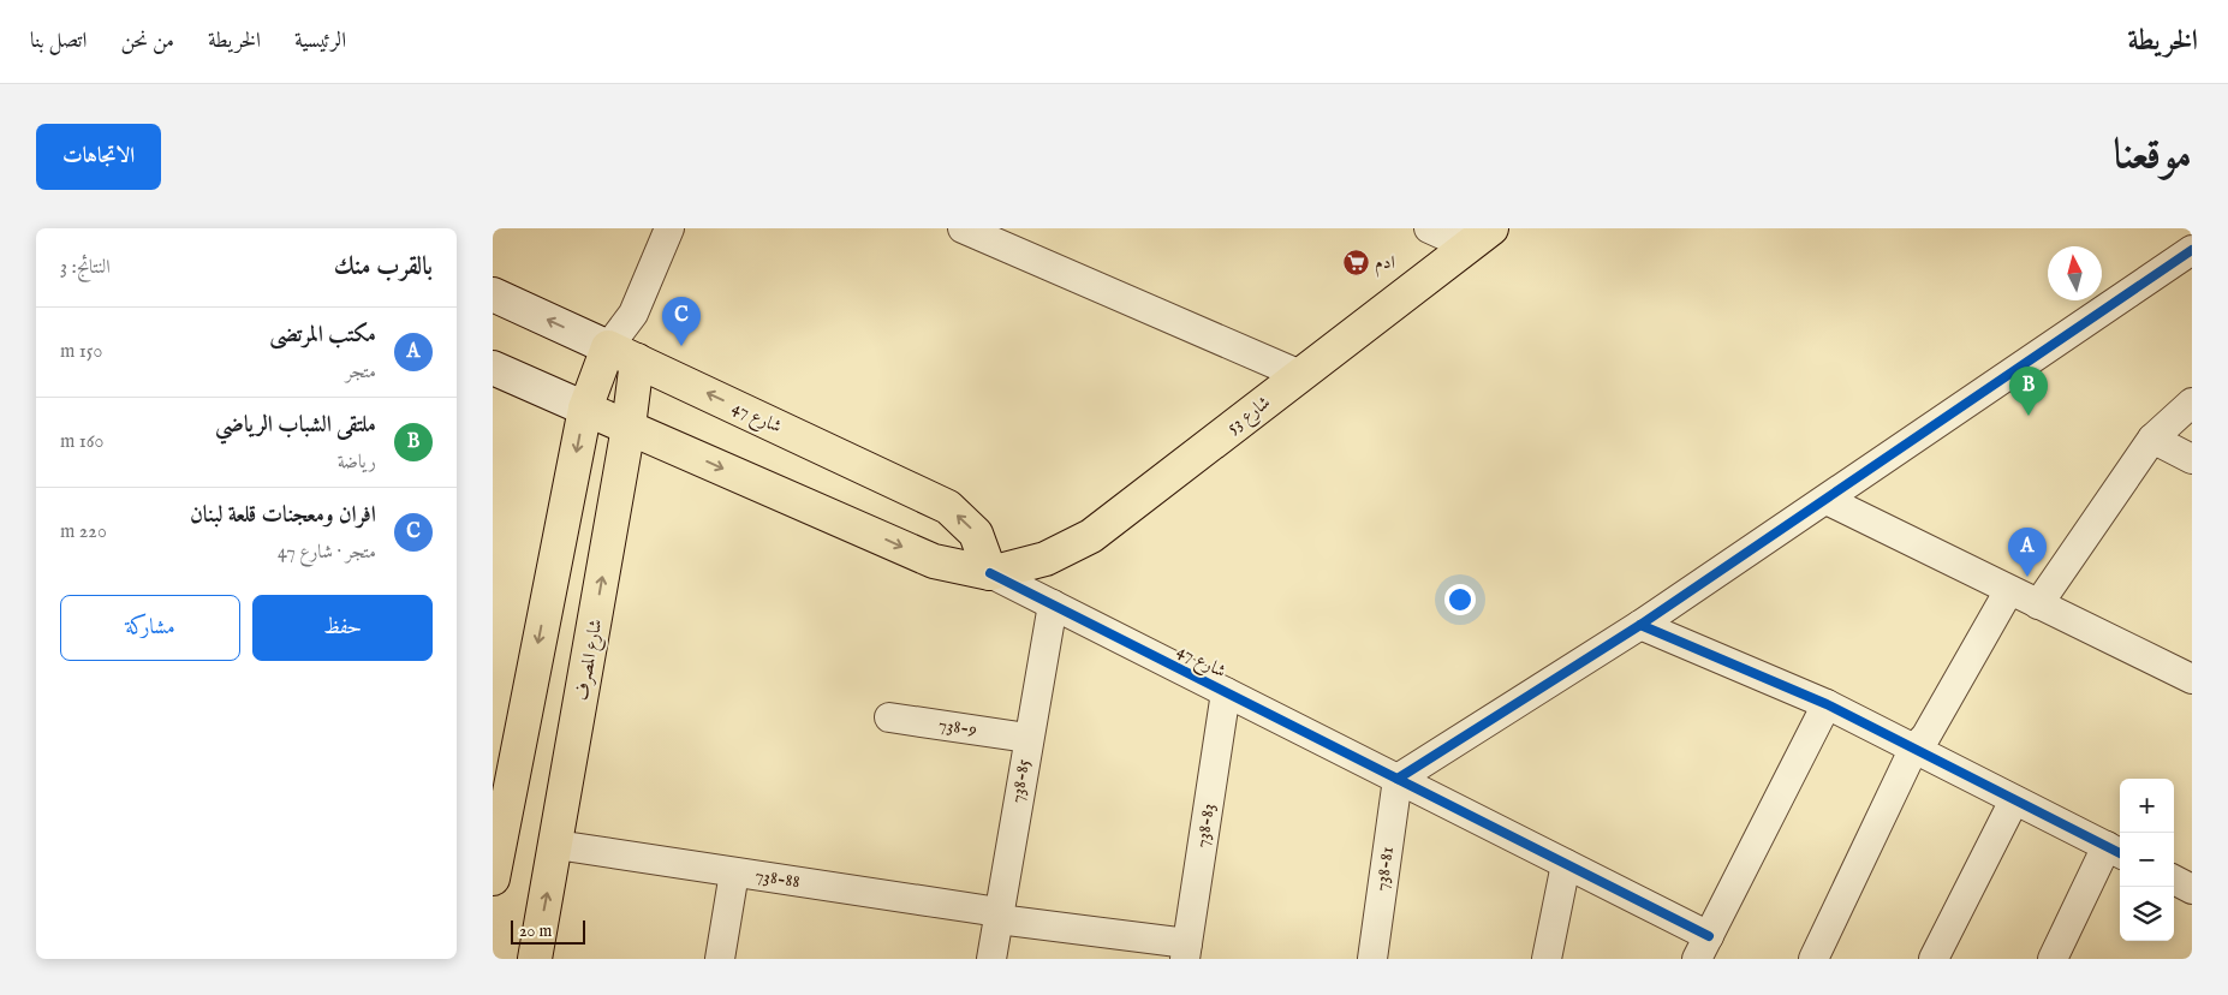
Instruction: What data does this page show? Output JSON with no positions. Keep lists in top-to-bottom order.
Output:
{
  "streets": {
    "main road": ["شارع 53", "شارع 47", "شارع المصرف"],
    "street": [
      "738-9",
      "738-85",
      "738-83",
      "738-81",
      "738-88"
    ]
  },
  "crossings": [
    ["شارع 53", "شارع 47"],
    ["شارع 47", "شارع المصرف"],
    ["شارع 47", "738-85"],
    ["شارع 47", "738-83"],
    ["شارع 47", "738-81"],
    ["شارع المصرف", "738-88"],
    ["738-9", "738-85"],
    ["738-85", "738-88"],
    ["738-83", "738-88"]
  ],
  "places": {
    "supermarket": ["ادم"]
  },
  "scale_bar": "20 m",
  "north": "top",
  "page": {
    "header": "الخريطة",
    "nav": [
      "الرئيسية",
      "الخريطة",
      "من نحن",
      "اتصل بنا"
    ],
    "title": "موقعنا",
    "buttons": [
      "الاتجاهات",
      ["حفظ", "مشاركة"]
    ],
    "heading": ["بالقرب منك", "النتائج: 3"],
    "pins": ["C", "B", "A"],
    "list": [
      {
        "mark": "A",
        "name": "مكتب المرتضى",
        "note": "متجر",
        "value": "150 m"
      },
      {
        "mark": "B",
        "name": "ملتقى الشباب الرياضي",
        "note": "رياضة",
        "value": "160 m"
      },
      {
        "mark": "C",
        "name": "افران ومعجنات قلعة لبنان",
        "note": "متجر · شارع 47",
        "value": "220 m"
      }
    ],
    "map_buttons": ["+", "−"],
    "scale": "20 m"
  }
}
